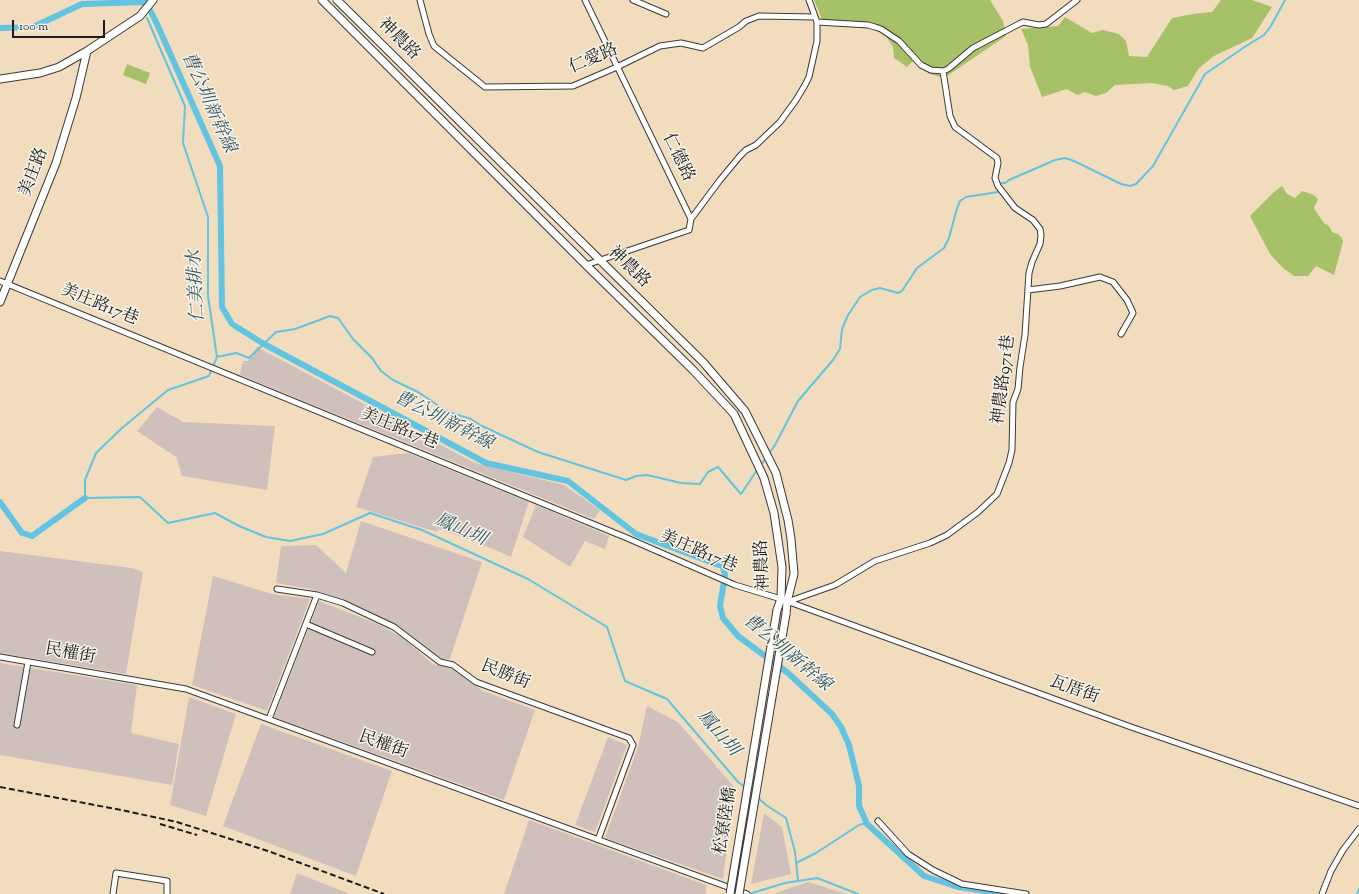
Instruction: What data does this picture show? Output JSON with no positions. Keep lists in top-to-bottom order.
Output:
{
  "streets": {
    "street": [
      "神農路",
      "仁愛路",
      "仁德路",
      "美庄路",
      "美庄路17巷",
      "神農路971巷",
      "民權街",
      "民勝街",
      "瓦厝街",
      "松寮陸橋"
    ]
  },
  "crossings": [
    ["神農路", "美庄路17巷"],
    ["神農路", "神農路971巷"],
    ["神農路", "瓦厝街"],
    ["神農路", "松寮陸橋"],
    ["仁愛路", "仁德路"],
    ["仁愛路", "神農路971巷"],
    ["美庄路", "美庄路17巷"],
    ["美庄路17巷", "神農路971巷"],
    ["美庄路17巷", "瓦厝街"],
    ["神農路971巷", "瓦厝街"],
    ["民權街", "民勝街"]
  ],
  "water": ["曹公圳新幹線", "仁美排水", "鳳山圳"],
  "scale_bar": "100 m"
}
